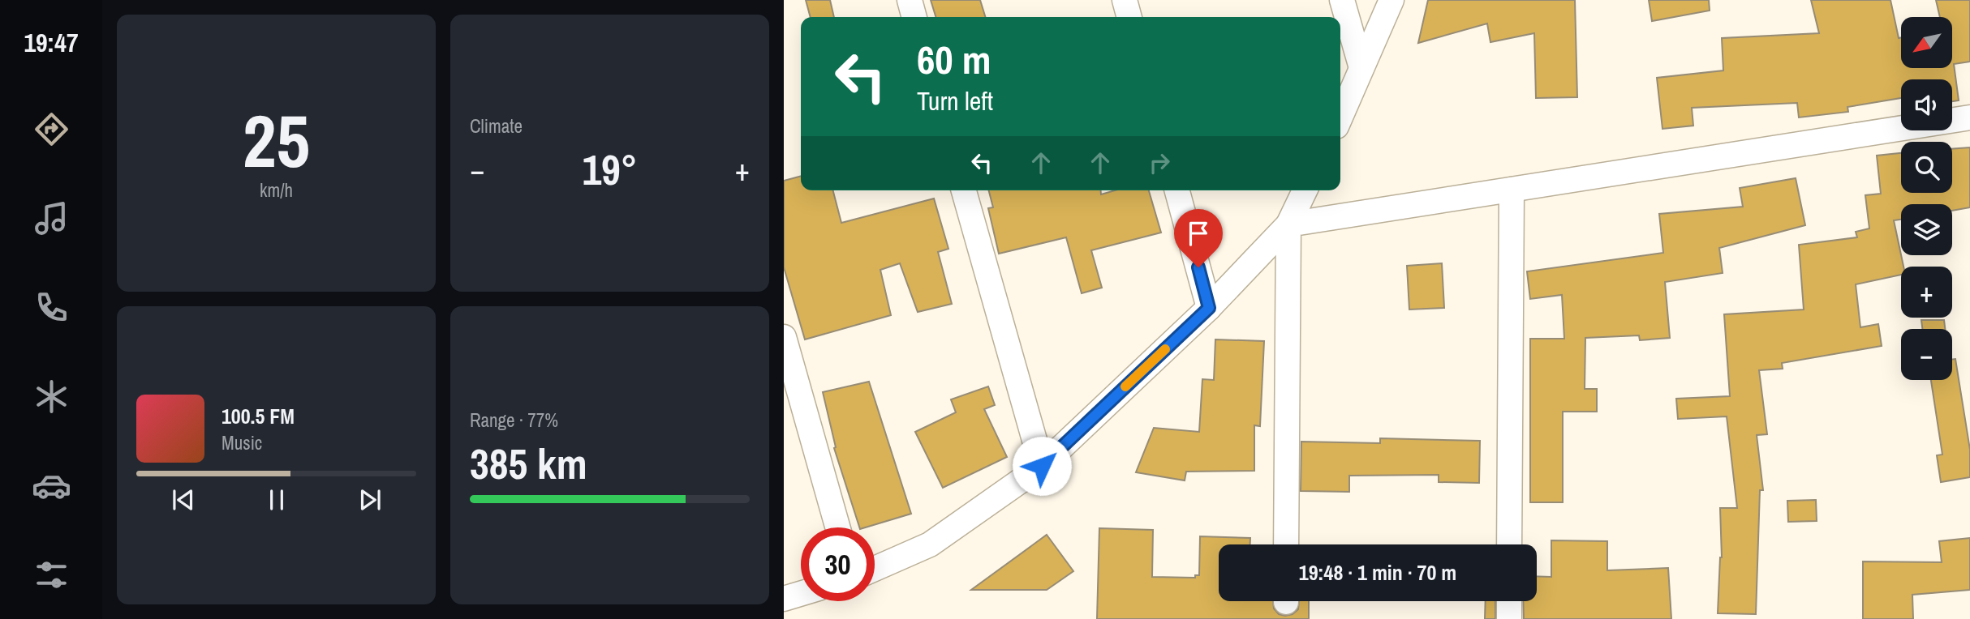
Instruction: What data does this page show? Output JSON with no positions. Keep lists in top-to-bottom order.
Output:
{
  "north": "bottom left",
  "page": {
    "tabs": "19:47",
    "tile": [
      ["25", "km/h"],
      "Climate",
      ["Range · 77%", "385 km"]
    ],
    "map_buttons": ["+", "−"],
    "turn": ["60 m", "Turn left"],
    "heat": ["−", "19°", "+"],
    "song": ["100.5 FM", "Music"],
    "limit": "30",
    "trip": "19:48 · 1 min · 70 m"
  }
}
